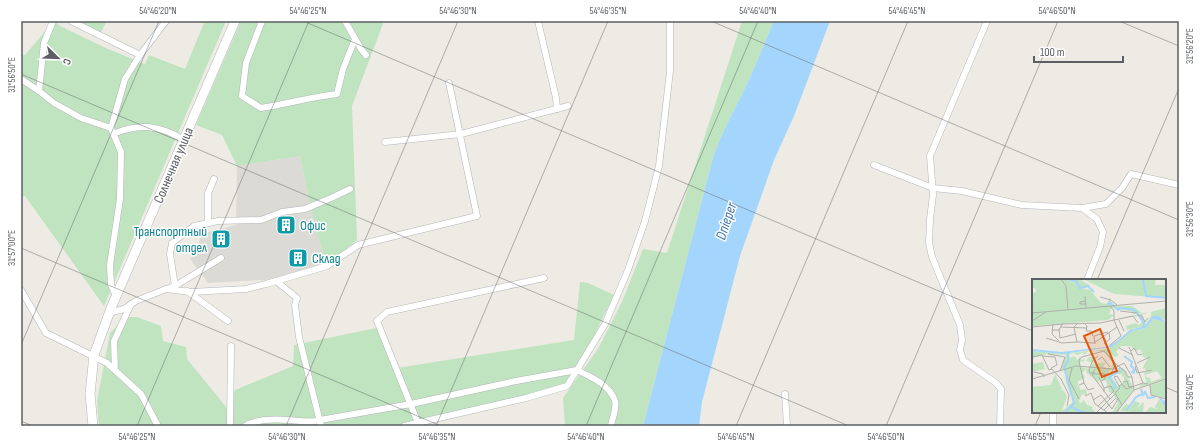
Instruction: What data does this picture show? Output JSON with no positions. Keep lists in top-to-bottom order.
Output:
{
  "streets": {
    "street": ["Солнечная улица"]
  },
  "water": ["Dnieper"],
  "places": {
    "building": ["Офис", "Транспортный отдел", "Склад"]
  },
  "scale_bar": "100 m",
  "north": "bottom right",
  "coordinates": [
    "54°46'20\"N",
    "54°46'25\"N",
    "54°46'30\"N",
    "54°46'35\"N",
    "54°46'40\"N",
    "54°46'45\"N",
    "54°46'50\"N",
    "31°56'20\"E",
    "31°56'50\"E",
    "31°56'30\"E",
    "31°57'00\"E",
    "31°56'40\"E",
    "54°46'55\"N"
  ]
}
